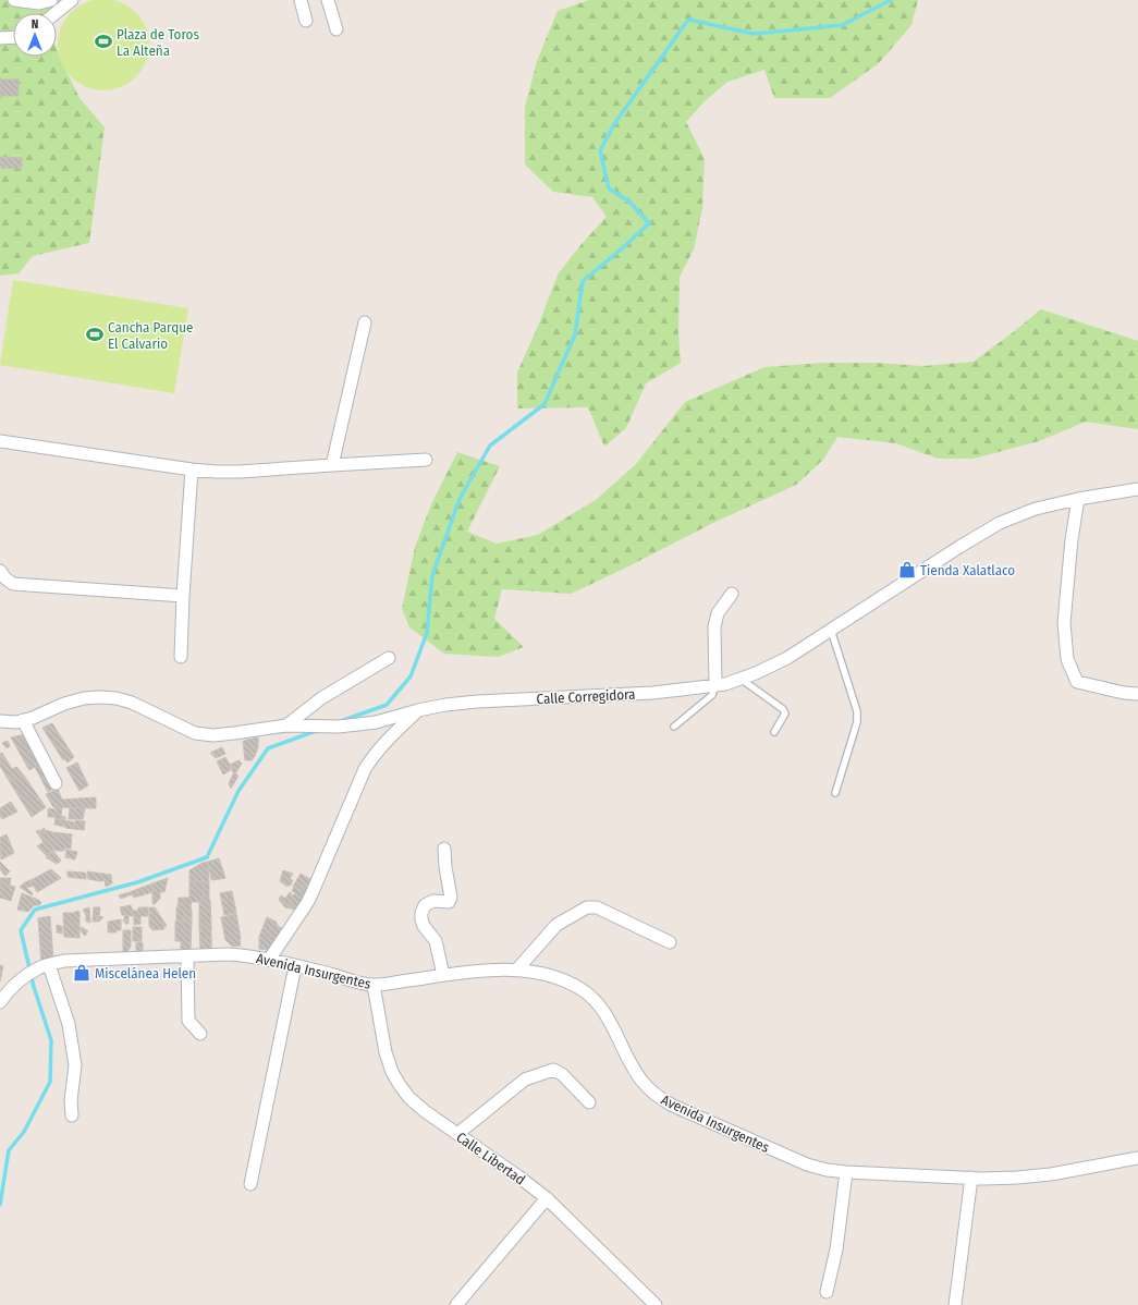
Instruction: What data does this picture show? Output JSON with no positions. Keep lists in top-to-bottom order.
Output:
{
  "streets": {
    "street": ["Calle Corregidora", "Avenida Insurgentes", "Calle Libertad"]
  },
  "crossings": [
    ["Avenida Insurgentes", "Calle Libertad"]
  ],
  "places": {
    "sports": ["Plaza de Toros La Alteña", "Cancha Parque El Calvario"],
    "shop": ["Tienda Xalatlaco", "Miscelánea Helen"]
  },
  "north": "top"
}
